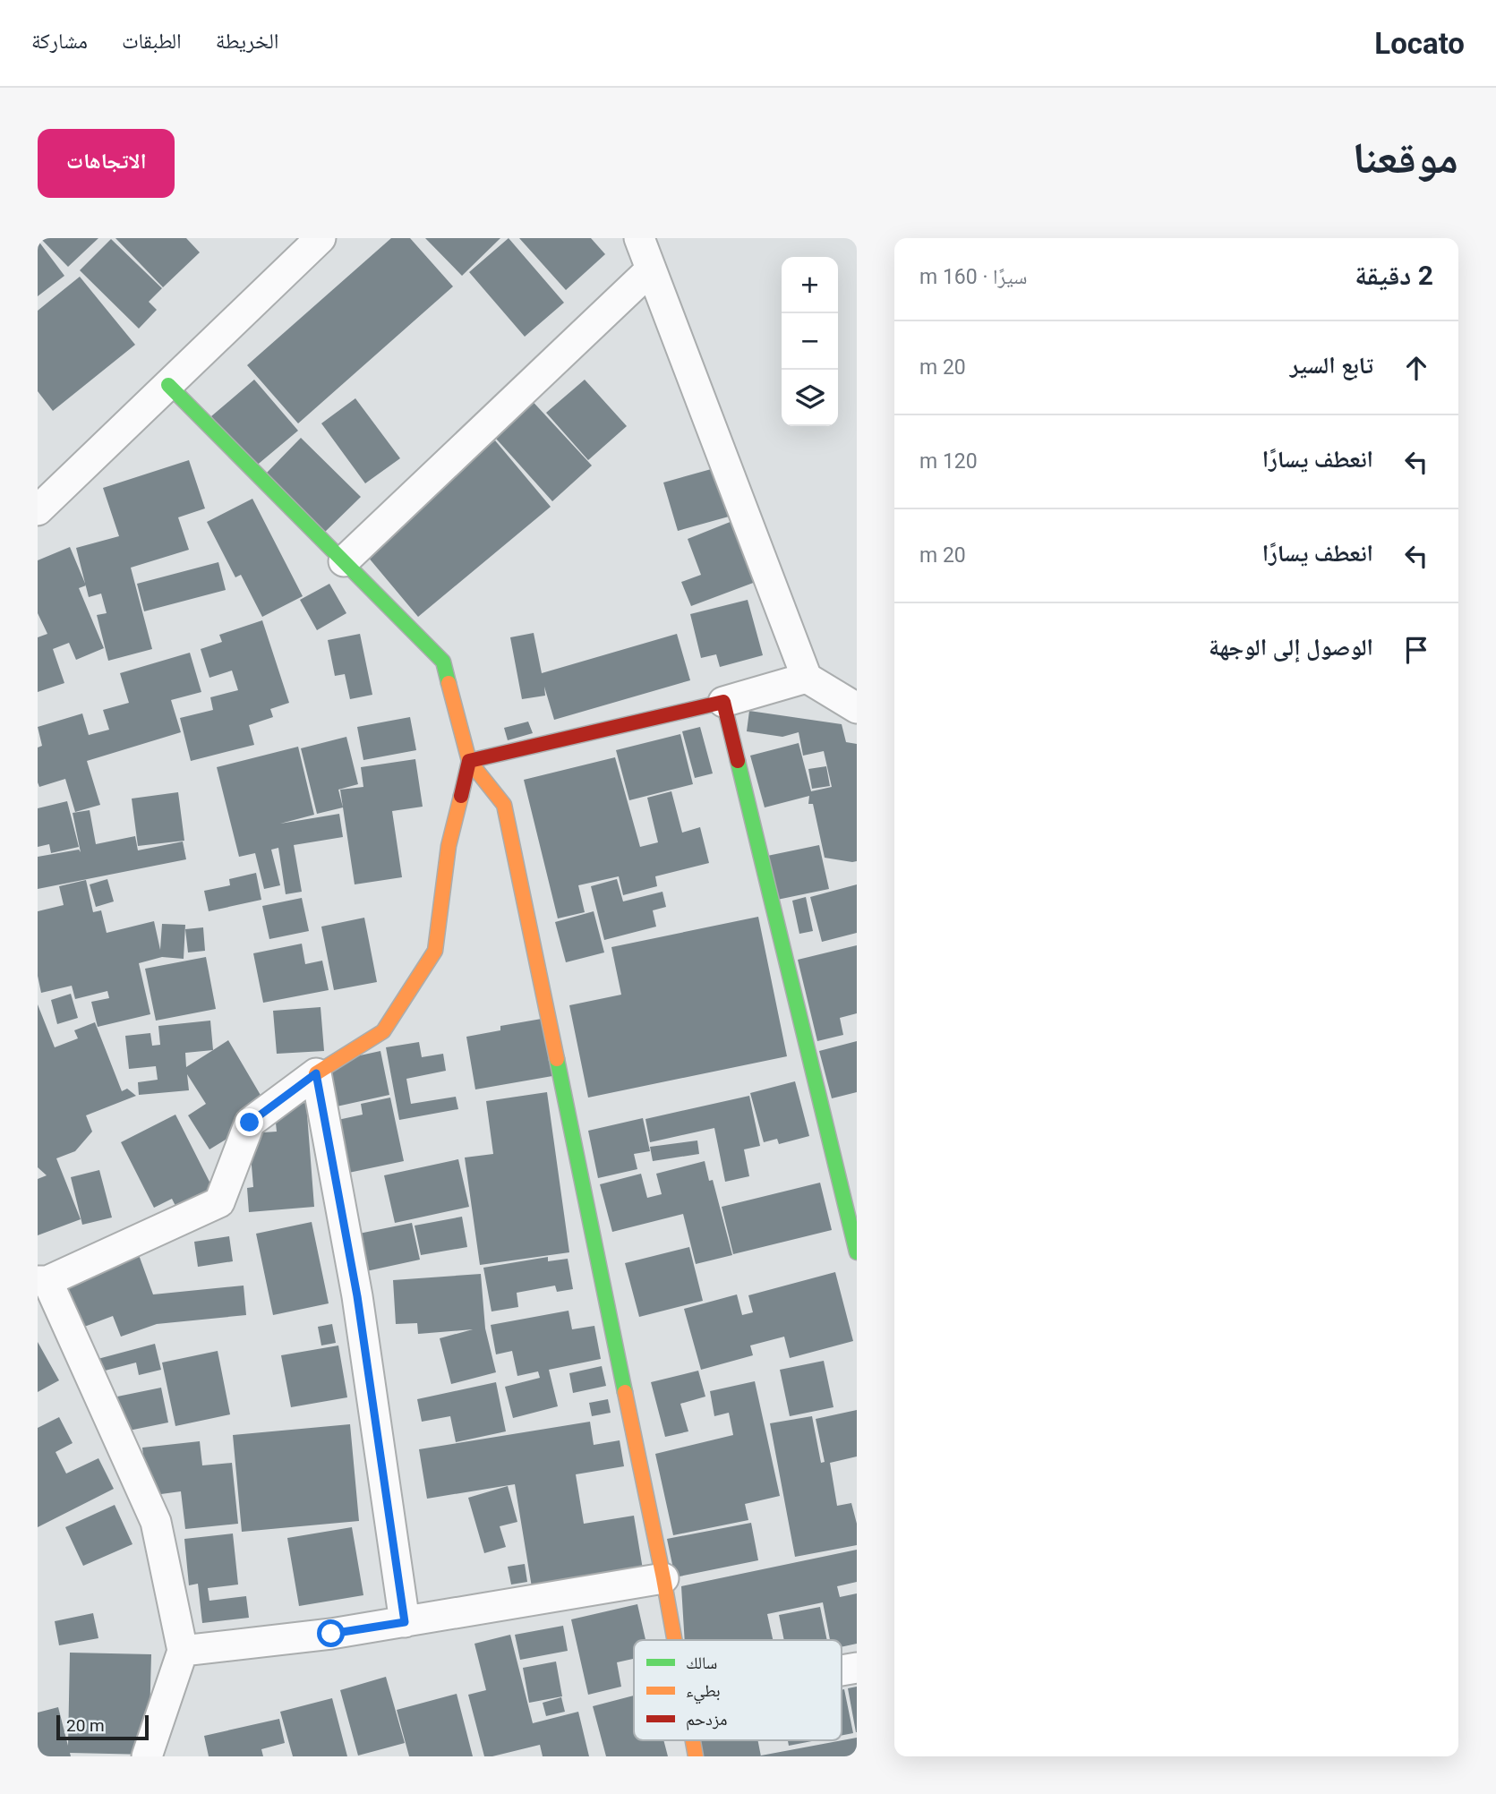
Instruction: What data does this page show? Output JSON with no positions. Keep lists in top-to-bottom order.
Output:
{
  "legend": ["سالك", "بطيء", "مزدحم"],
  "scale_bar": "20 m",
  "page": {
    "header": "Locato",
    "nav": ["الخريطة", "الطبقات", "مشاركة"],
    "title": "موقعنا",
    "buttons": "الاتجاهات",
    "heading": ["2 دقيقة", "سيرًا · 160 m"],
    "map_buttons": ["+", "−"],
    "list": [
      ["تابع السير", "20 m"],
      ["انعطف يسارًا", "120 m"],
      ["انعطف يسارًا", "20 m"],
      "الوصول إلى الوجهة"
    ],
    "scale": "20 m"
  }
}
